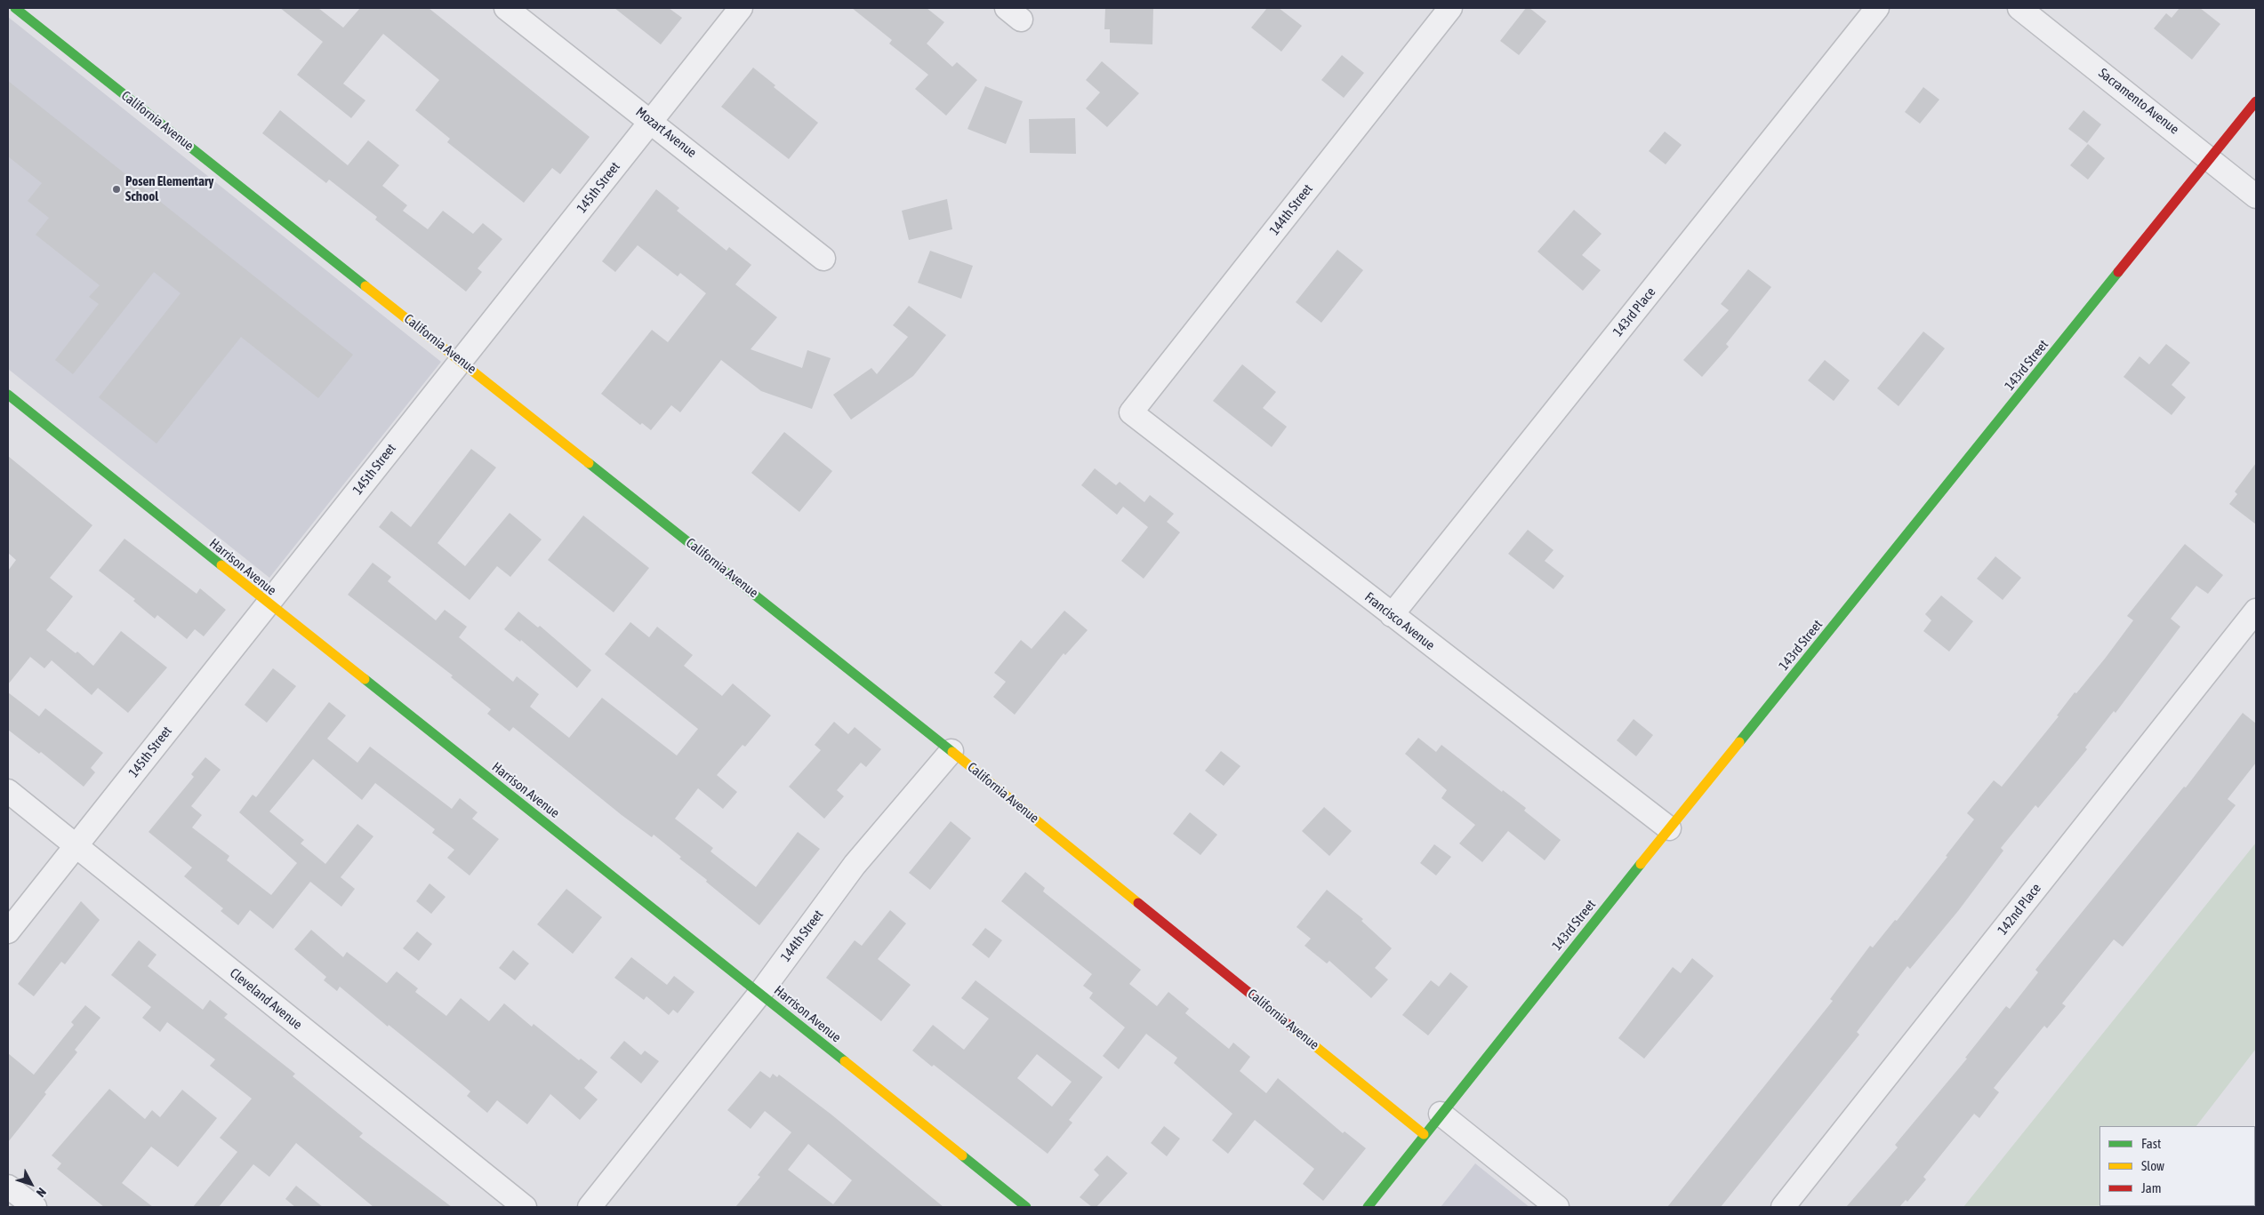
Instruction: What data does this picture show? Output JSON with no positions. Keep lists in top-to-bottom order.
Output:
{
  "streets": {
    "street": [
      "Sacramento Avenue",
      "California Avenue",
      "Mozart Avenue",
      "145th Street",
      "144th Street",
      "143rd Place",
      "143rd Street",
      "Harrison Avenue",
      "Francisco Avenue",
      "142nd Place",
      "Cleveland Avenue"
    ]
  },
  "crossings": [
    ["Sacramento Avenue", "143rd Street"],
    ["California Avenue", "145th Street"],
    ["California Avenue", "144th Street"],
    ["California Avenue", "143rd Street"],
    ["Mozart Avenue", "145th Street"],
    ["145th Street", "Harrison Avenue"],
    ["145th Street", "Cleveland Avenue"],
    ["144th Street", "Harrison Avenue"],
    ["144th Street", "Francisco Avenue"],
    ["143rd Place", "Francisco Avenue"],
    ["143rd Street", "Francisco Avenue"]
  ],
  "places": ["Posen Elementary School"],
  "legend": ["Fast", "Slow", "Jam"],
  "north": "bottom right"
}
